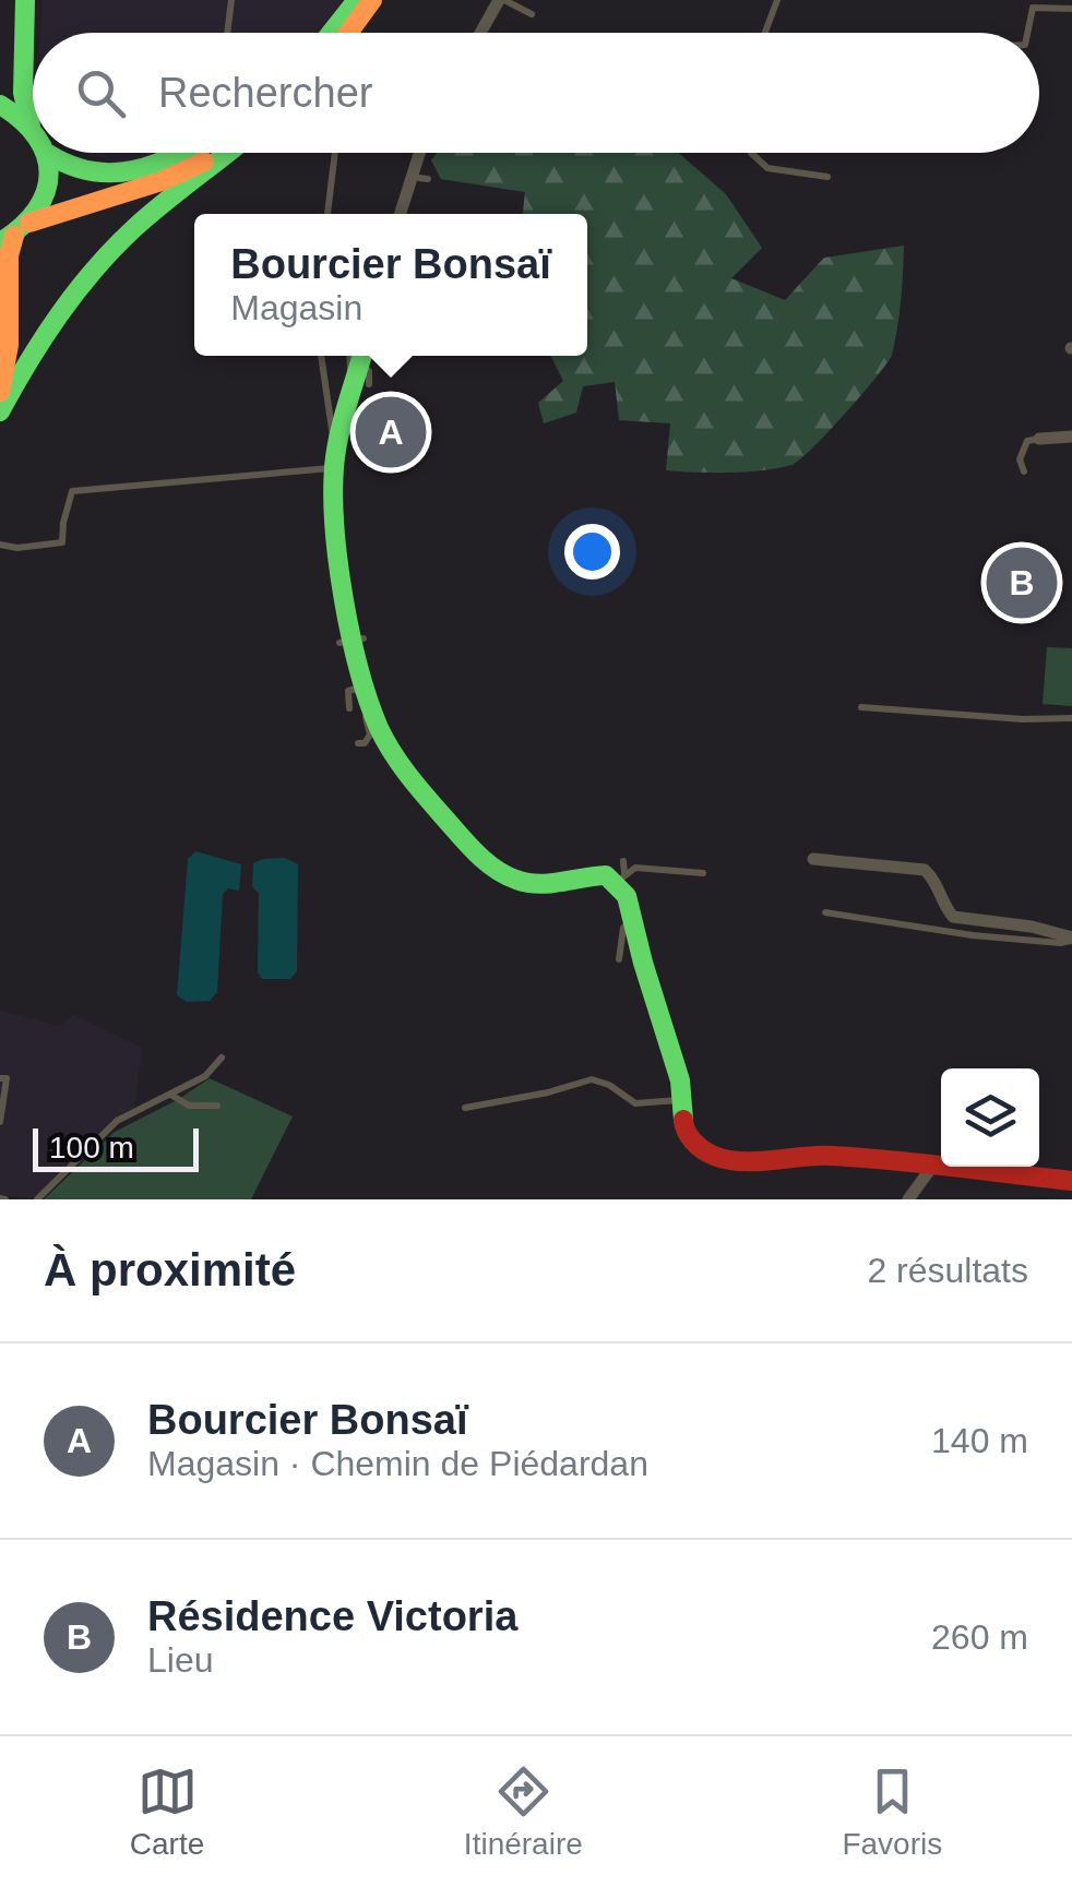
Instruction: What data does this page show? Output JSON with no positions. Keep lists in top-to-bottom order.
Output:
{
  "scale_bar": "100 m",
  "page": {
    "search": "Rechercher",
    "popup": ["Bourcier Bonsaï", "Magasin"],
    "pins": ["A", "B"],
    "scale": "100 m",
    "heading": ["À proximité", "2 résultats"],
    "list": [
      {
        "mark": "A",
        "name": "Bourcier Bonsaï",
        "note": "Magasin · Chemin de Piédardan",
        "value": "140 m"
      },
      {
        "mark": "B",
        "name": "Résidence Victoria",
        "note": "Lieu",
        "value": "260 m"
      }
    ],
    "nav": ["Carte", "Itinéraire", "Favoris"]
  }
}
